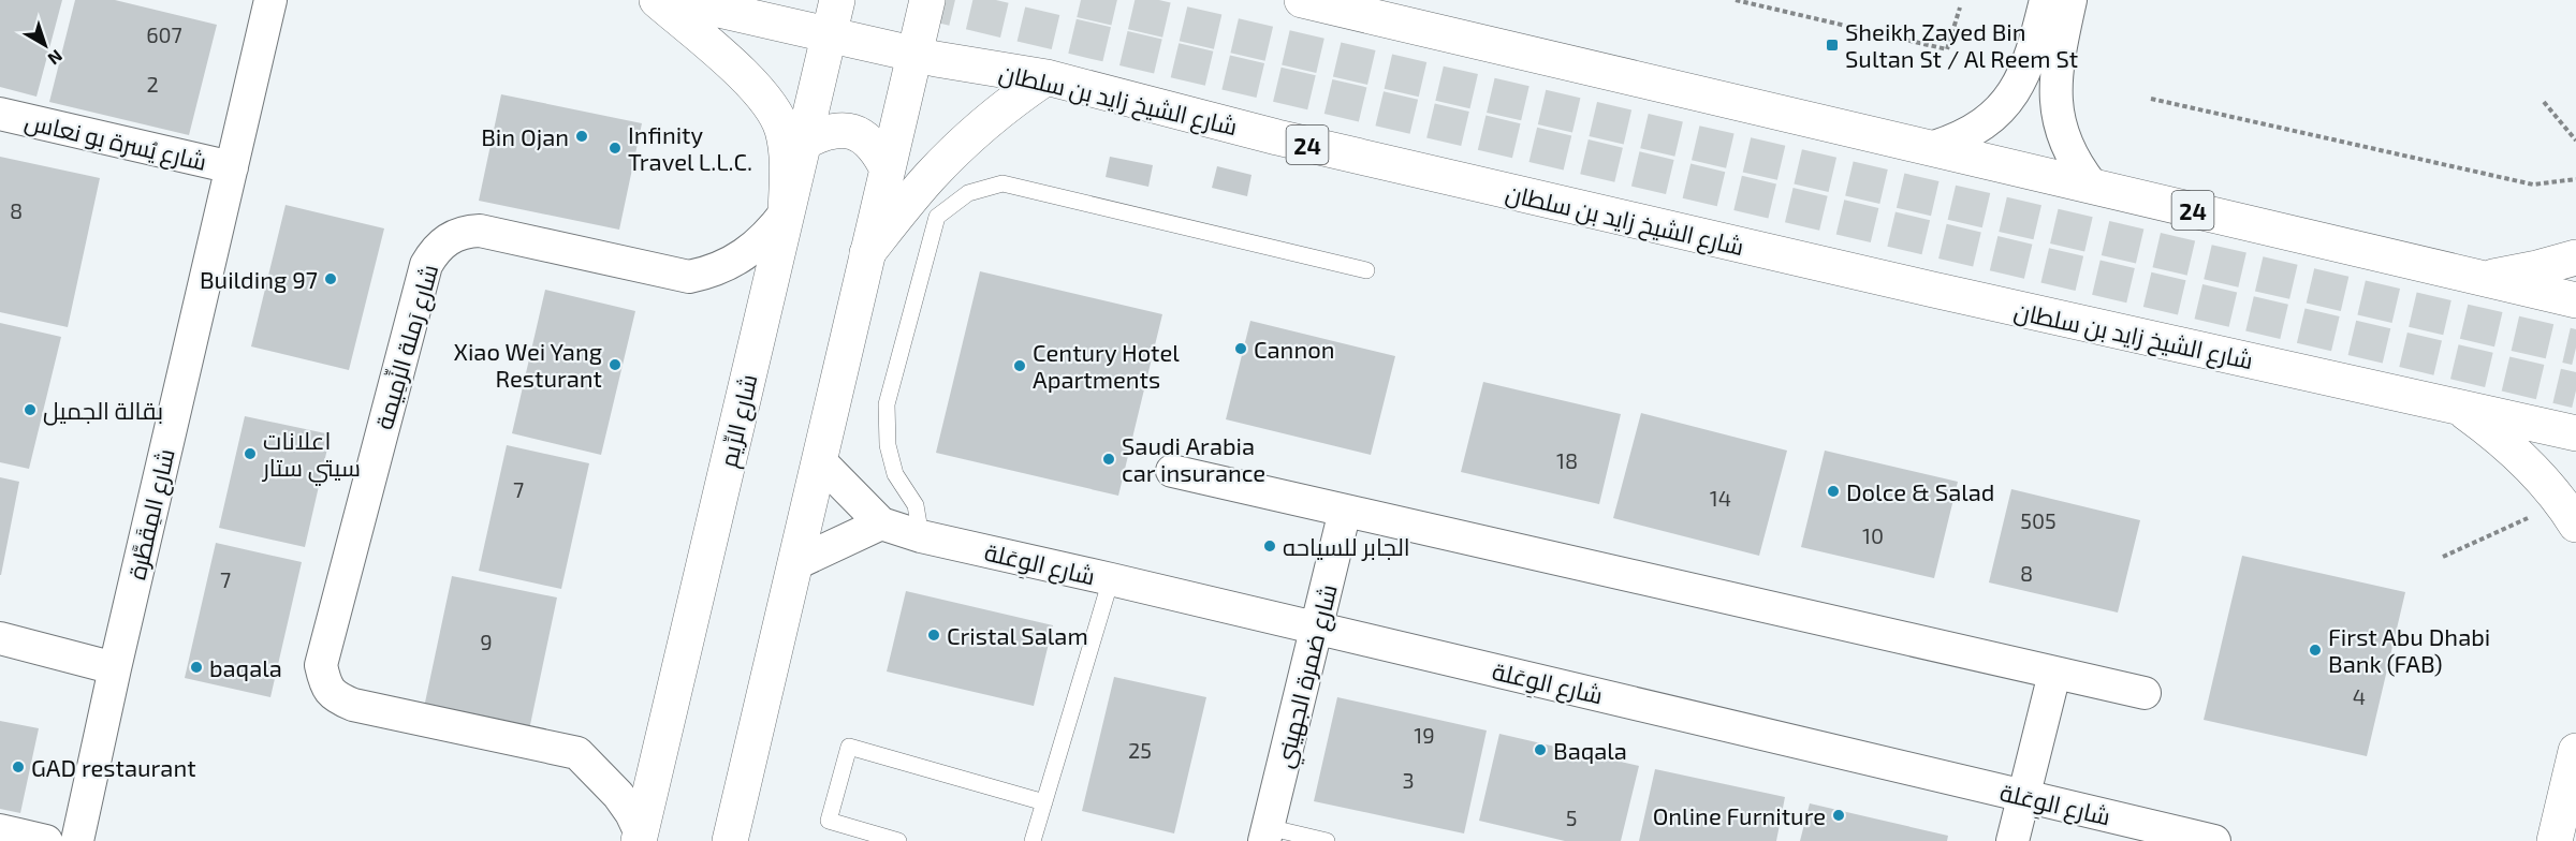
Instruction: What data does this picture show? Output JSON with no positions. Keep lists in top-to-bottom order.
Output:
{
  "streets": {
    "main road": ["شارع الشيخ زايد بن سلطان", "24", "شارع الرِّيم"],
    "street": [
      "شارع يُسرة بو نعاس",
      "شارع رَملة الزِّمِيمة",
      "شارع المِقَطَّرة",
      "شارع الوِعَلة",
      "شارع ضمرة الجهيني"
    ]
  },
  "crossings": [
    ["شارع الشيخ زايد بن سلطان", "شارع الرِّيم"],
    ["شارع يُسرة بو نعاس", "شارع المِقَطَّرة"],
    ["شارع رَملة الزِّمِيمة", "شارع الرِّيم"],
    ["شارع الوِعَلة", "شارع ضمرة الجهيني"]
  ],
  "places": {
    "transit": ["Sheikh Zayed Bin Sultan St / Al Reem St"],
    "other": [
      "Bin Ojan",
      "Infinity Travel L.L.C.",
      "Building 97",
      "Cannon",
      "Xiao Wei Yang Resturant",
      "Century Hotel Apartments",
      "بقالة الجميل",
      "اعلانات سيتي ستار",
      "Saudi Arabia car insurance",
      "Dolce & Salad",
      "الجابر للسياحه",
      "Cristal Salam",
      "First Abu Dhabi Bank (FAB)",
      "baqala",
      "Baqala",
      "GAD restaurant",
      "Online Furniture"
    ]
  },
  "house_numbers": [
    "607",
    "2",
    "8",
    "18",
    "7",
    "14",
    "505",
    "10",
    "8",
    "7",
    "9",
    "4",
    "19",
    "25",
    "3",
    "5"
  ],
  "north": "bottom right"
}
